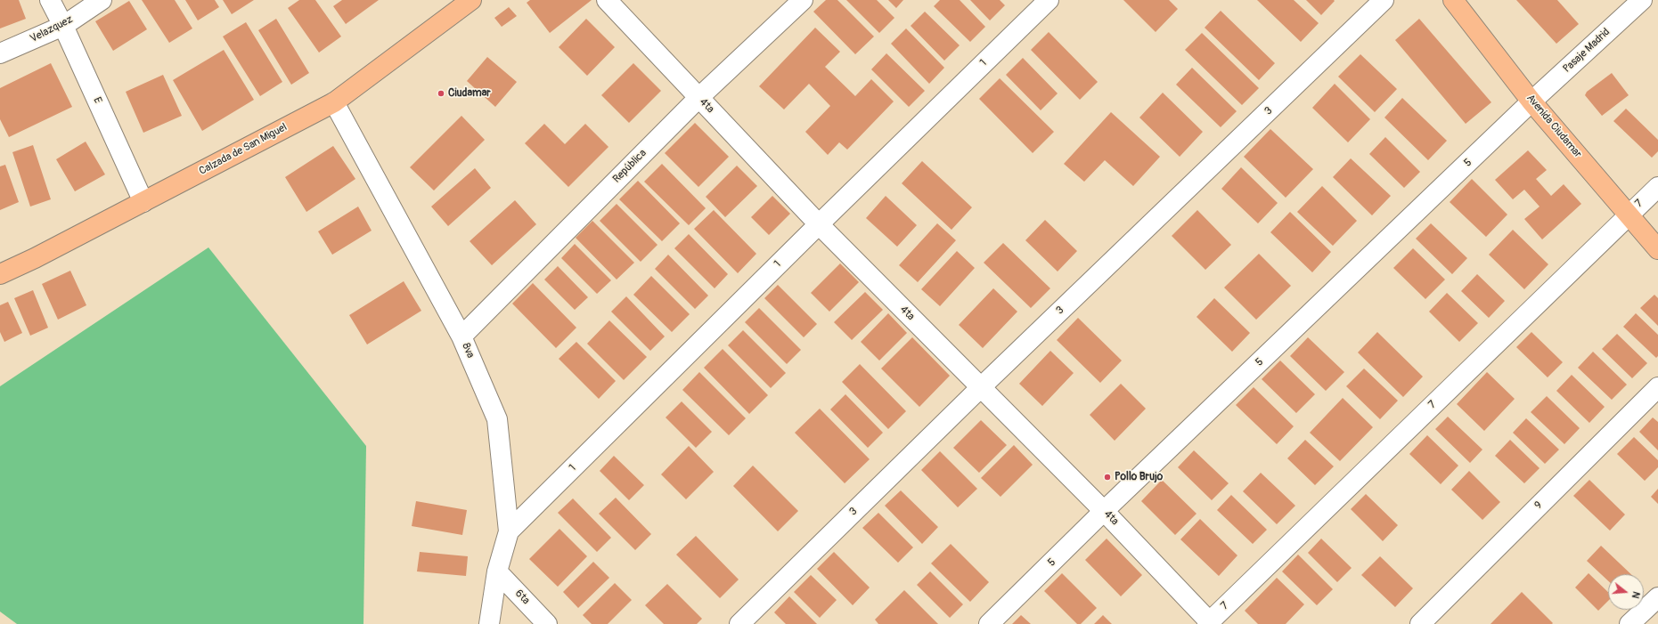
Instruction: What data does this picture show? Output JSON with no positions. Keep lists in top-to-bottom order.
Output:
{
  "streets": {
    "main road": ["Avenida Ciudamar", "Calzada de San Miguel"],
    "street": [
      "Velazquez",
      "Pasaje Madrid",
      "1",
      "E",
      "4ta",
      "3",
      "5",
      "República",
      "7",
      "8va",
      "9",
      "6ta"
    ]
  },
  "crossings": [
    ["Velazquez", "E"],
    ["Pasaje Madrid", "Avenida Ciudamar"],
    ["Pasaje Madrid", "5"],
    ["1", "4ta"],
    ["1", "8va"],
    ["E", "Calzada de San Miguel"],
    ["4ta", "3"],
    ["4ta", "5"],
    ["4ta", "República"],
    ["4ta", "7"],
    ["Avenida Ciudamar", "5"],
    ["Avenida Ciudamar", "7"],
    ["Calzada de San Miguel", "8va"],
    ["República", "8va"],
    ["8va", "6ta"]
  ],
  "places": ["Ciudamar", "Pollo Brujo"],
  "north": "right"
}
